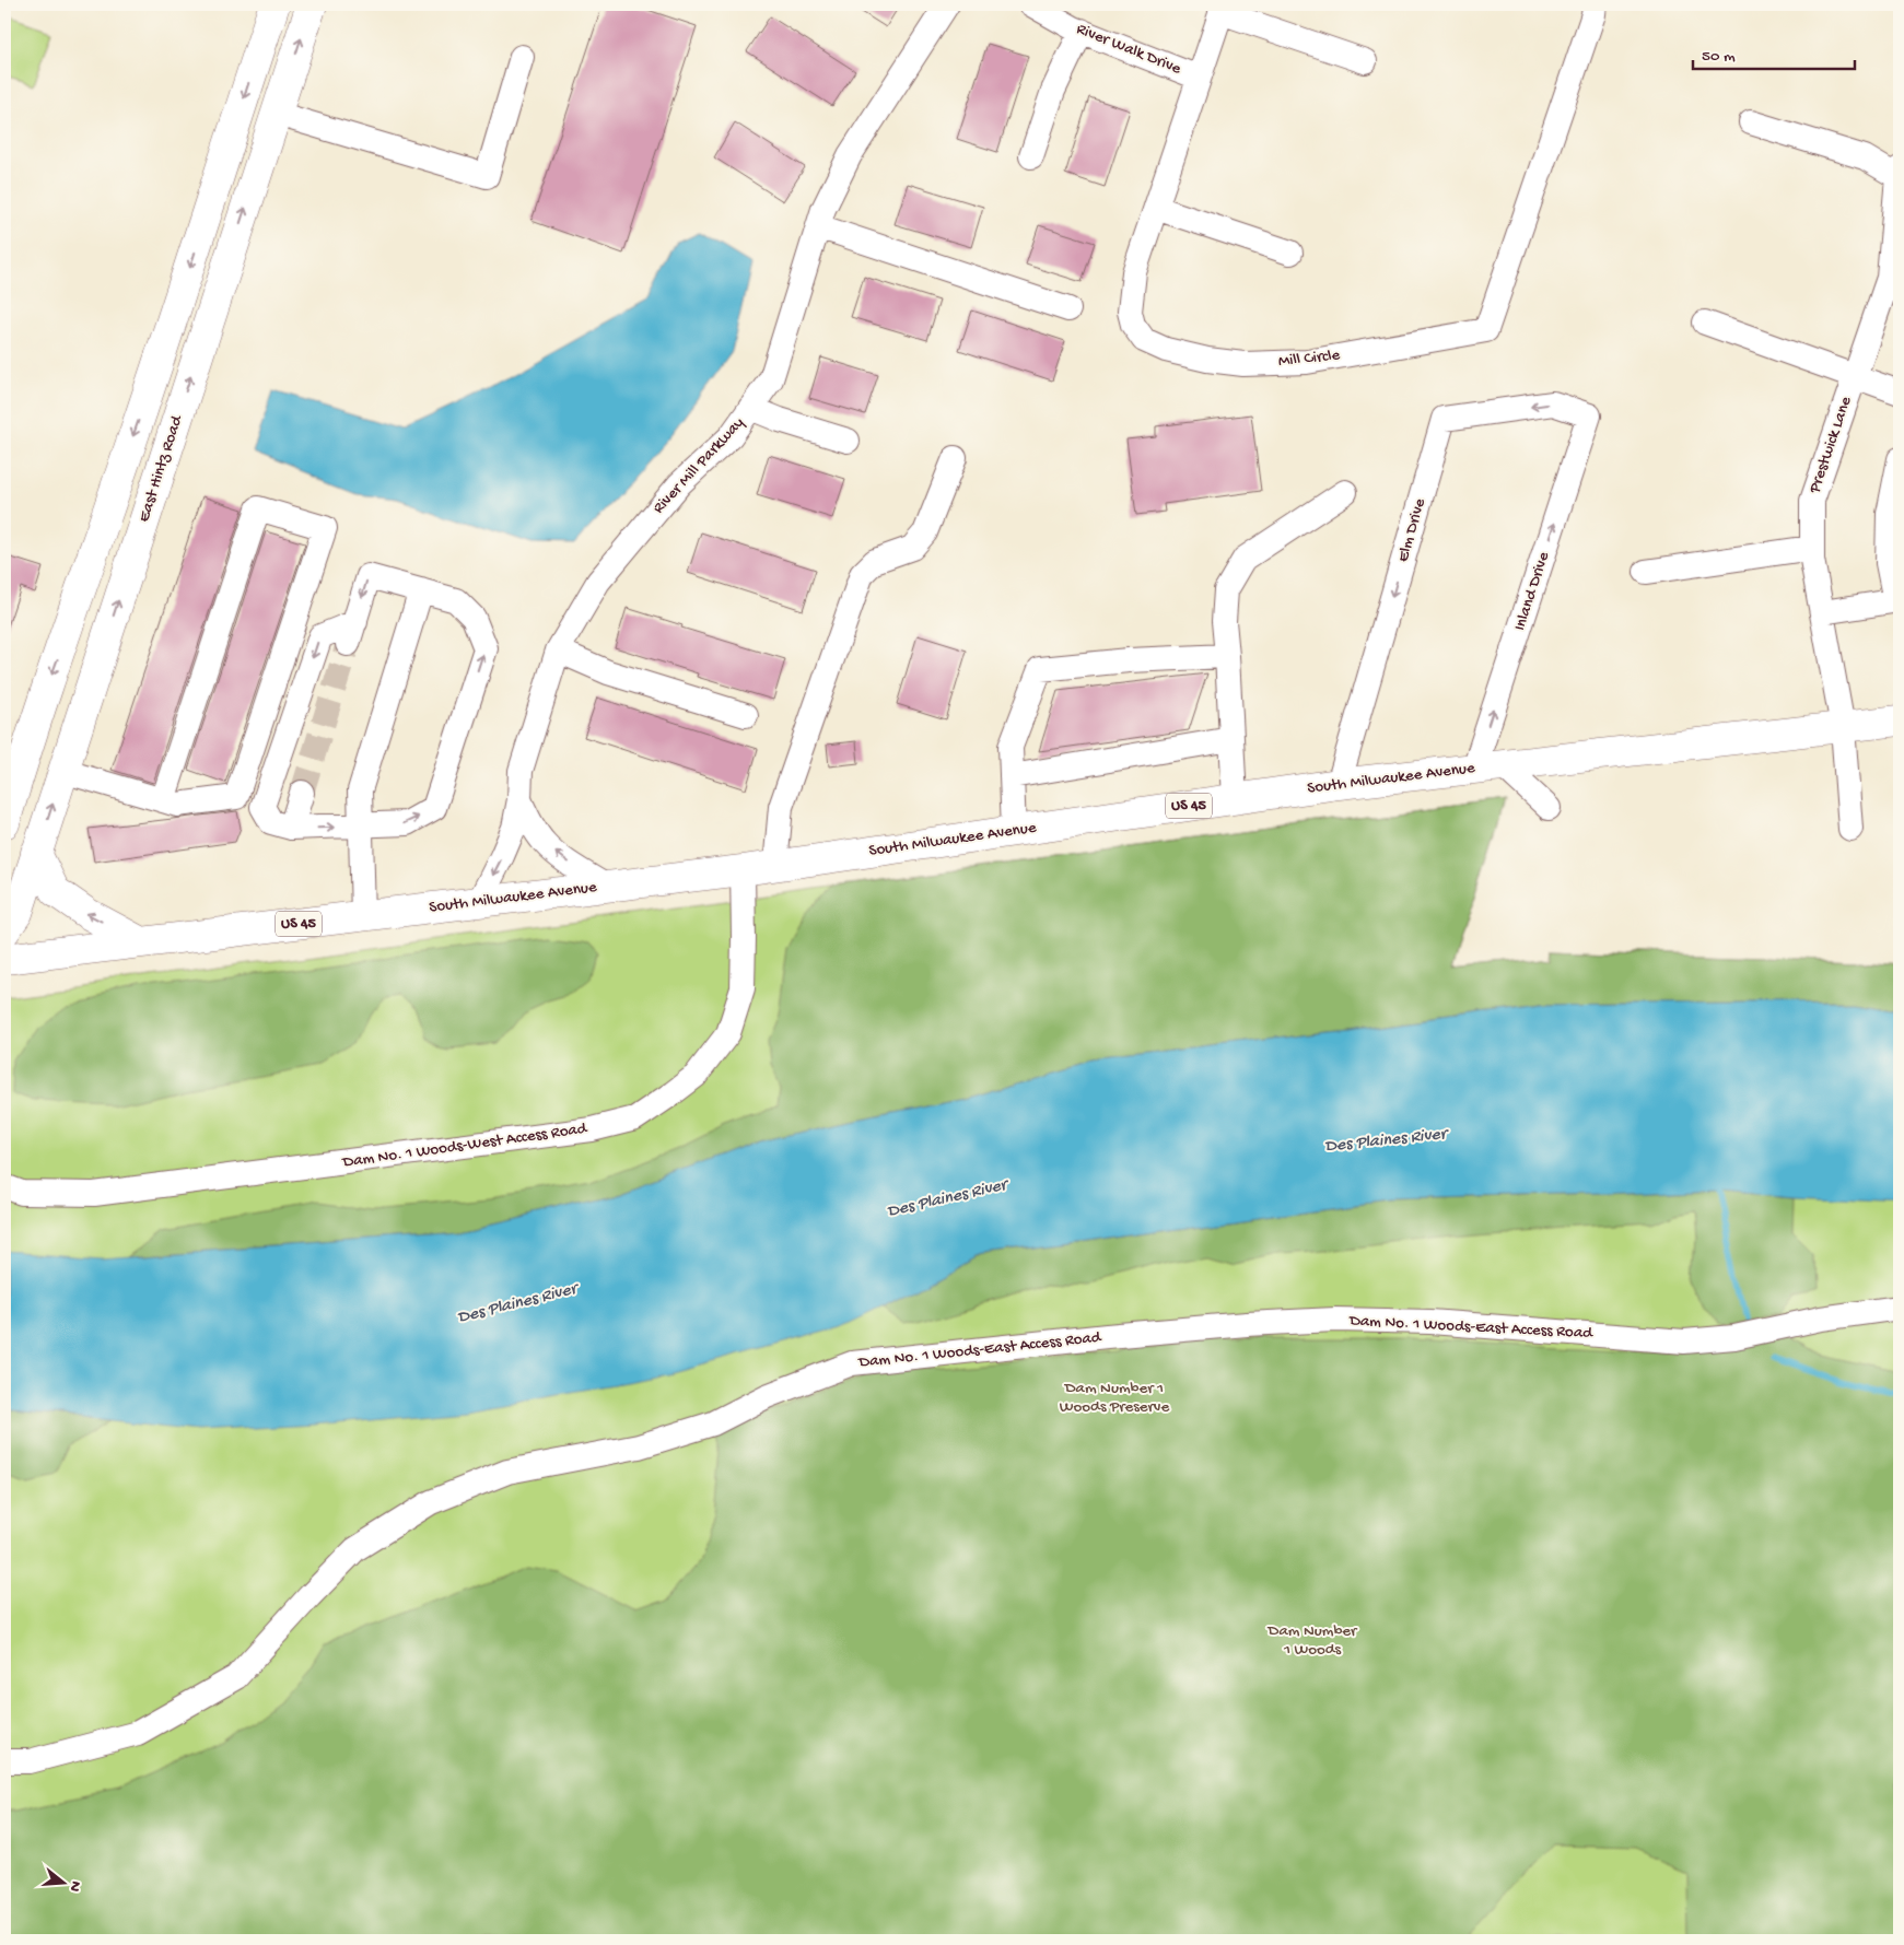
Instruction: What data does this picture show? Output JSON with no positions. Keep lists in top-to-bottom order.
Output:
{
  "streets": {
    "main road": ["East Hintz Road", "South Milwaukee Avenue", "US 45"],
    "street": [
      "River Walk Drive",
      "Mill Circle",
      "Prestwick Lane",
      "River Mill Parkway",
      "Elm Drive",
      "Inland Drive",
      "Dam No. 1 Woods-West Access Road",
      "Dam No. 1 Woods-East Access Road"
    ]
  },
  "crossings": [
    ["River Walk Drive", "Mill Circle"],
    ["Prestwick Lane", "South Milwaukee Avenue"],
    ["River Mill Parkway", "South Milwaukee Avenue"],
    ["Elm Drive", "Inland Drive"],
    ["Elm Drive", "South Milwaukee Avenue"],
    ["Inland Drive", "South Milwaukee Avenue"],
    ["South Milwaukee Avenue", "Dam No. 1 Woods-West Access Road"]
  ],
  "one_way": ["Inland Drive"],
  "water": ["Des Plaines River"],
  "parks": ["Dam Number 1 Woods Preserve", "Dam Number 1 Woods"],
  "scale_bar": "50 m",
  "north": "right"
}
